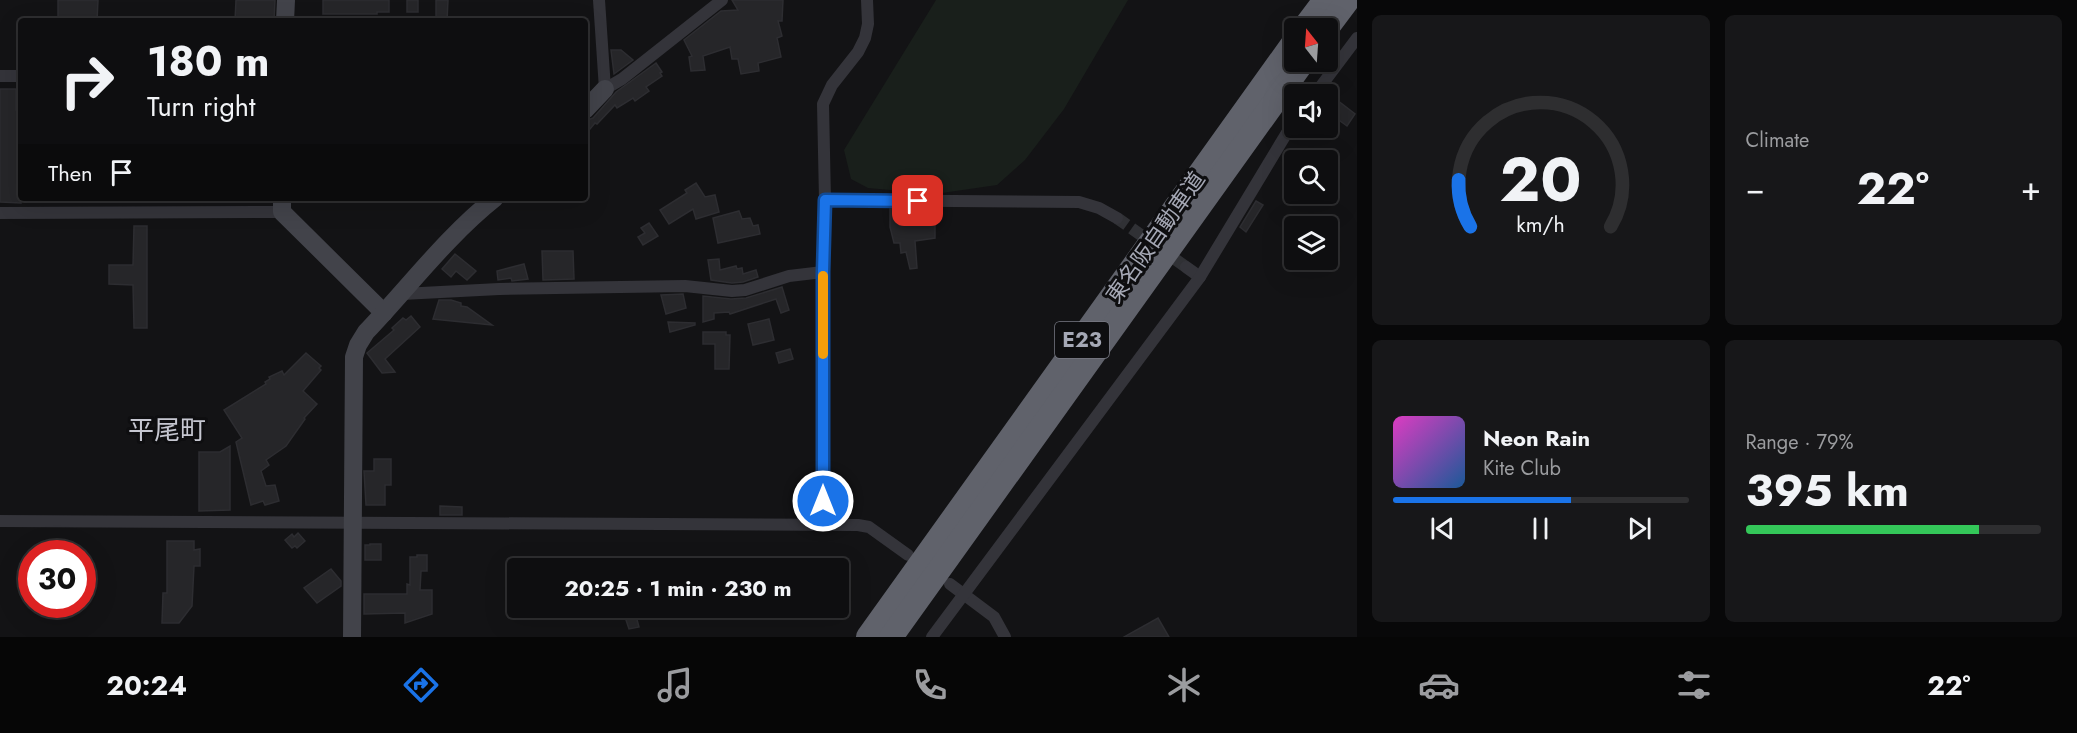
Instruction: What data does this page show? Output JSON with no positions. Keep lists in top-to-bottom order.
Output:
{
  "streets": {
    "highway": ["東名阪自動車道", "E23"]
  },
  "districts": ["平尾町"],
  "north": "top",
  "page": {
    "tile": [
      "Climate",
      ["Range · 79%", "395 km"]
    ],
    "turn": ["180 m", "Turn right"],
    "then": "Then",
    "heat": ["−", "22°", "+"],
    "song": ["Neon Rain", "Kite Club"],
    "limit": "30",
    "trip": "20:25 · 1 min · 230 m",
    "tabs": ["20:24", "22°"],
    "gauge": ["20", "km/h"]
  }
}
